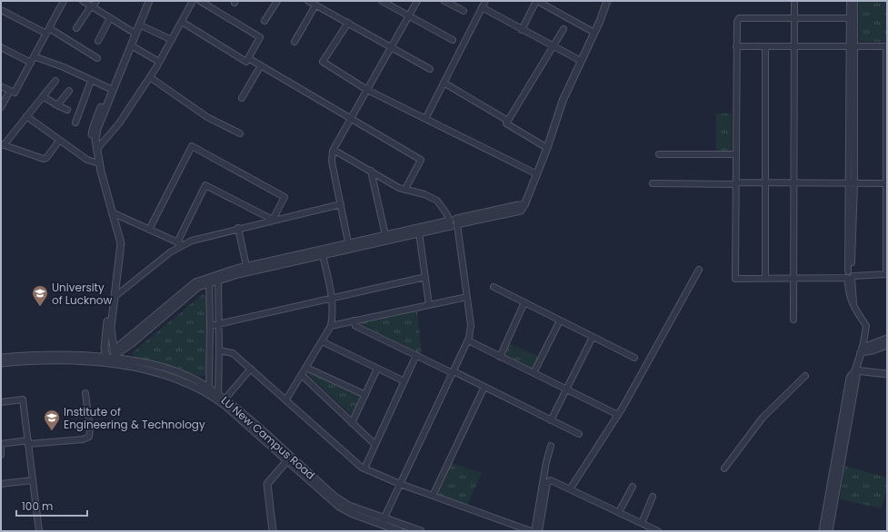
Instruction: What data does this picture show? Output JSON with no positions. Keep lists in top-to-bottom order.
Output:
{
  "streets": {
    "street": ["LU New Campus Road"]
  },
  "places": {
    "school or university": ["University of Lucknow", "Institute of Engineering & Technology"]
  },
  "scale_bar": "100 m"
}
